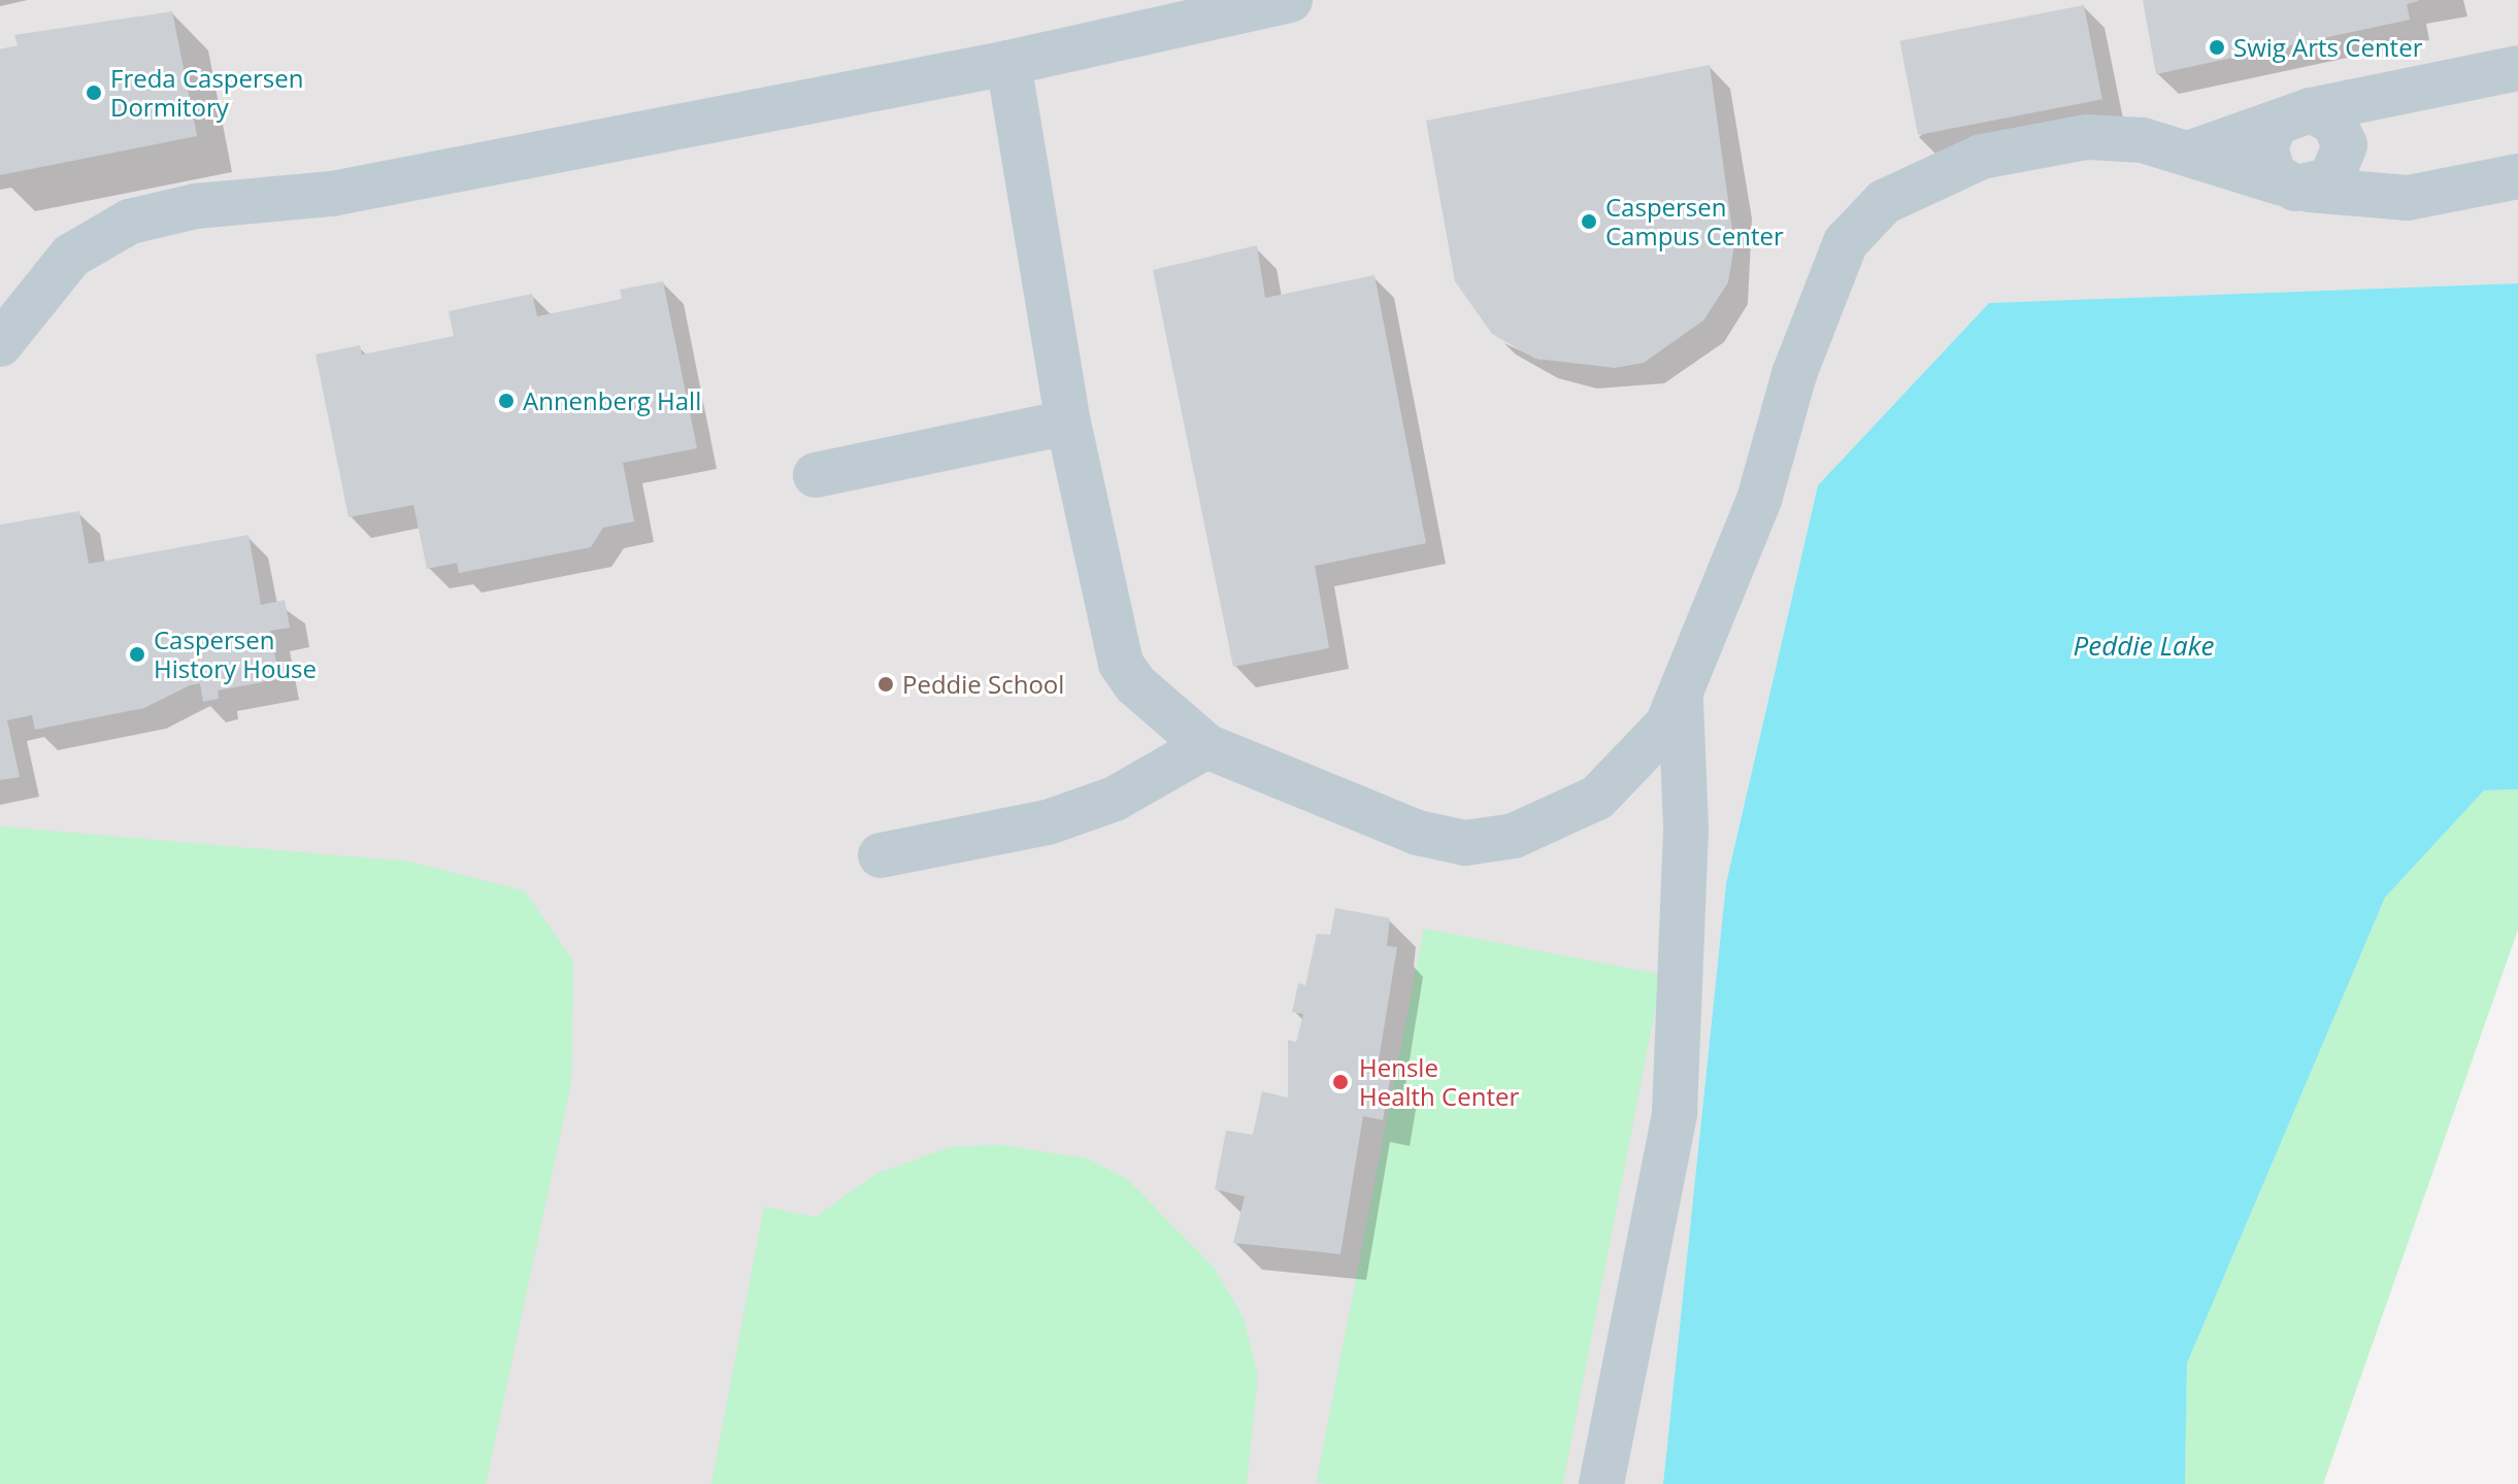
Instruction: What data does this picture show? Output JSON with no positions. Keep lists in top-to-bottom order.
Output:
{
  "water": ["Peddie Lake"],
  "places": [
    "Swig Arts Center",
    "Freda Caspersen Dormitory",
    "Caspersen Campus Center",
    "Annenberg Hall",
    "Caspersen History House",
    "Peddie School",
    "Hensle Health Center"
  ]
}
